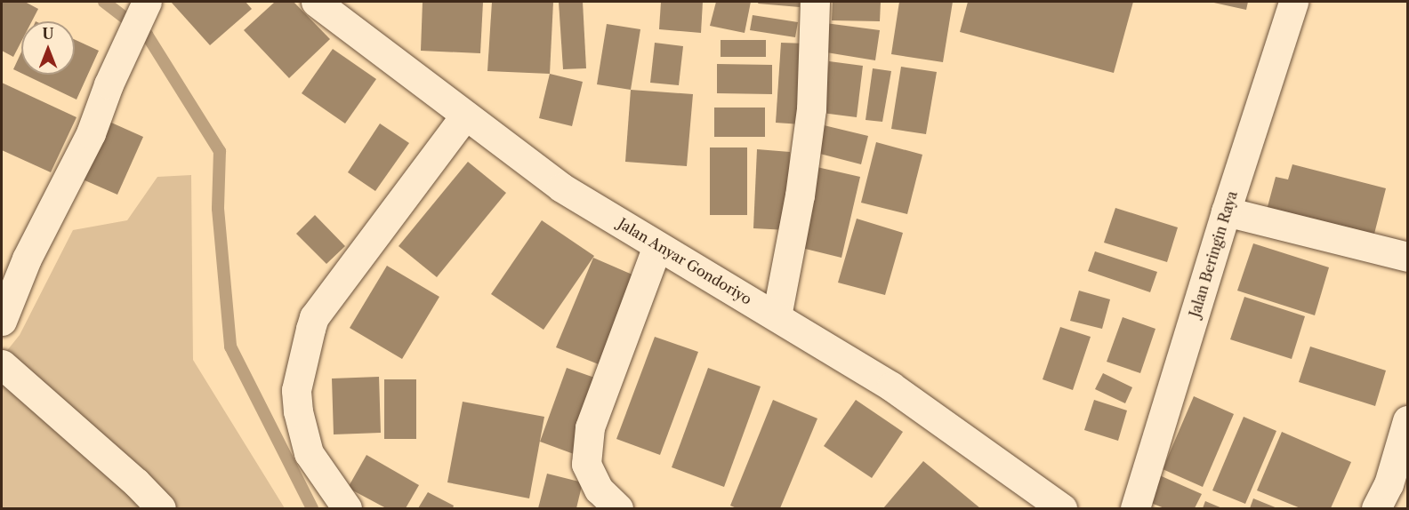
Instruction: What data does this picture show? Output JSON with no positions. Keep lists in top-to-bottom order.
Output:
{
  "streets": {
    "street": ["Jalan Beringin Raya", "Jalan Anyar Gondoriyo"]
  },
  "north": "top"
}
